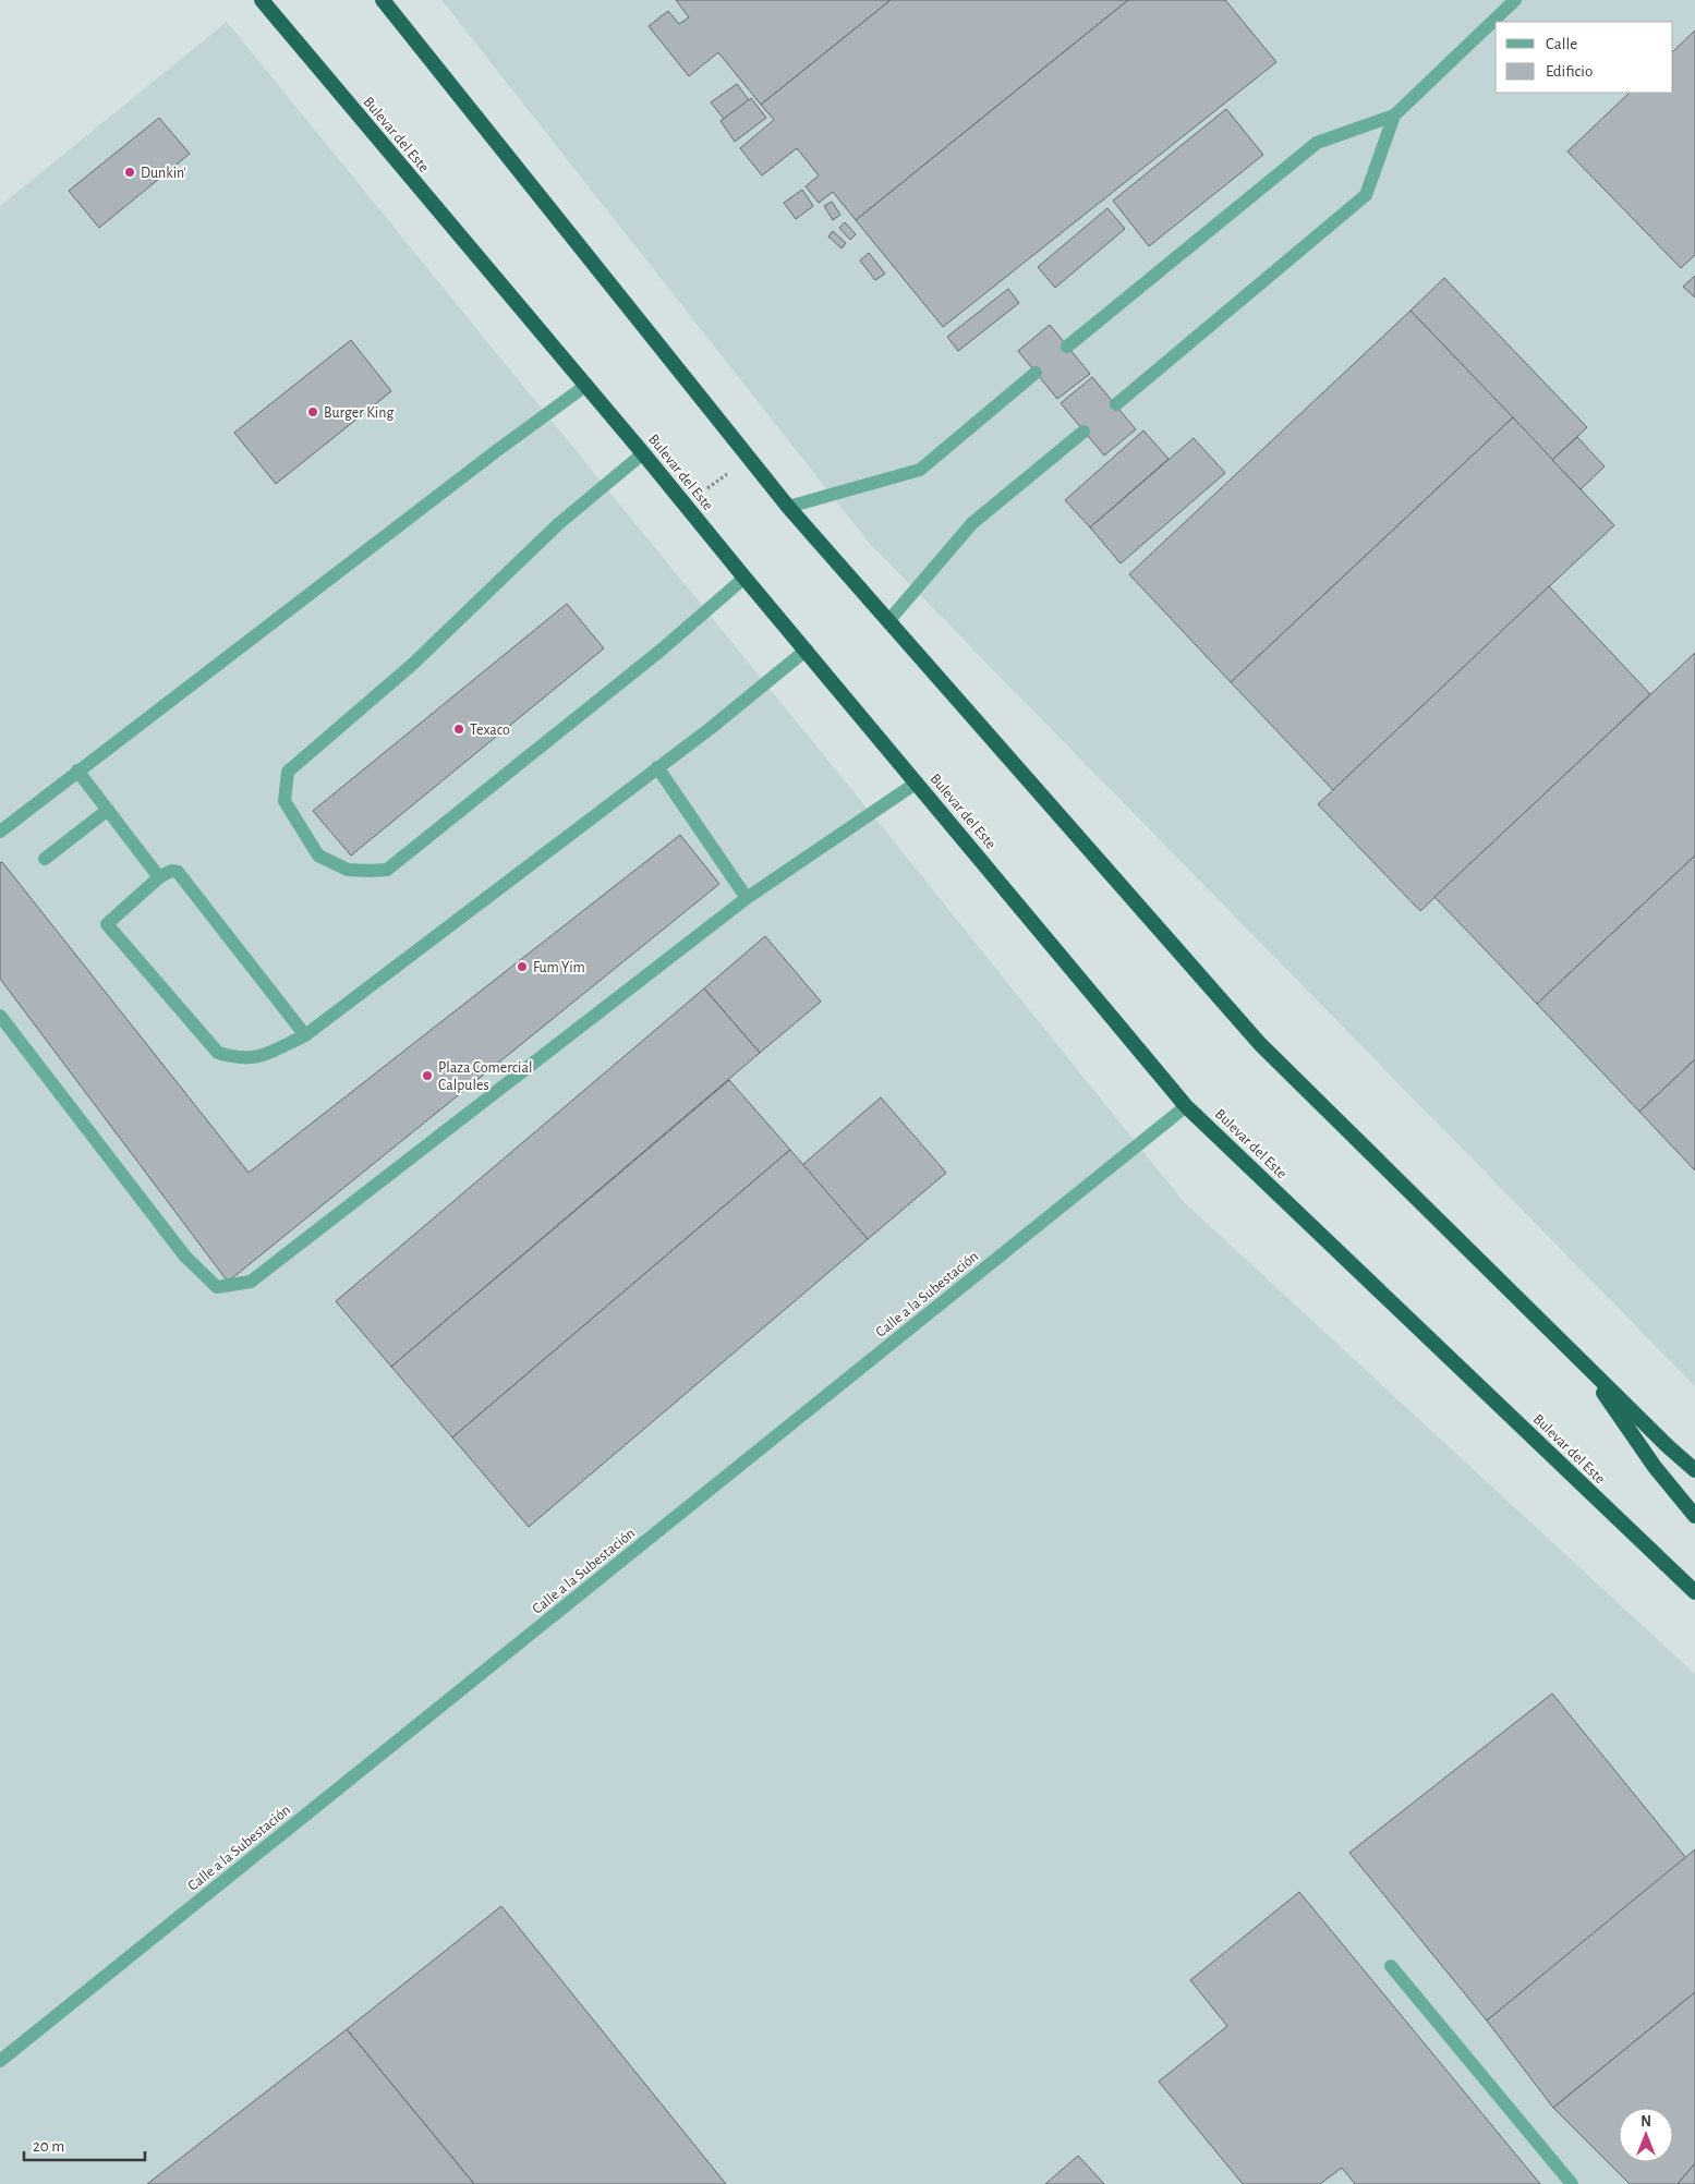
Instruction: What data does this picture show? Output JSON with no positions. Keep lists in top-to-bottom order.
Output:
{
  "streets": {
    "highway": ["Bulevar del Este"],
    "street": ["Calle a la Subestación"]
  },
  "crossings": [
    ["Bulevar del Este", "Calle a la Subestación"]
  ],
  "places": [
    "Dunkin'",
    "Burger King",
    "Texaco",
    "Fum Yim",
    "Plaza Comercial Calpules"
  ],
  "legend": ["Calle", "Edificio"],
  "scale_bar": "20 m",
  "north": "top"
}
